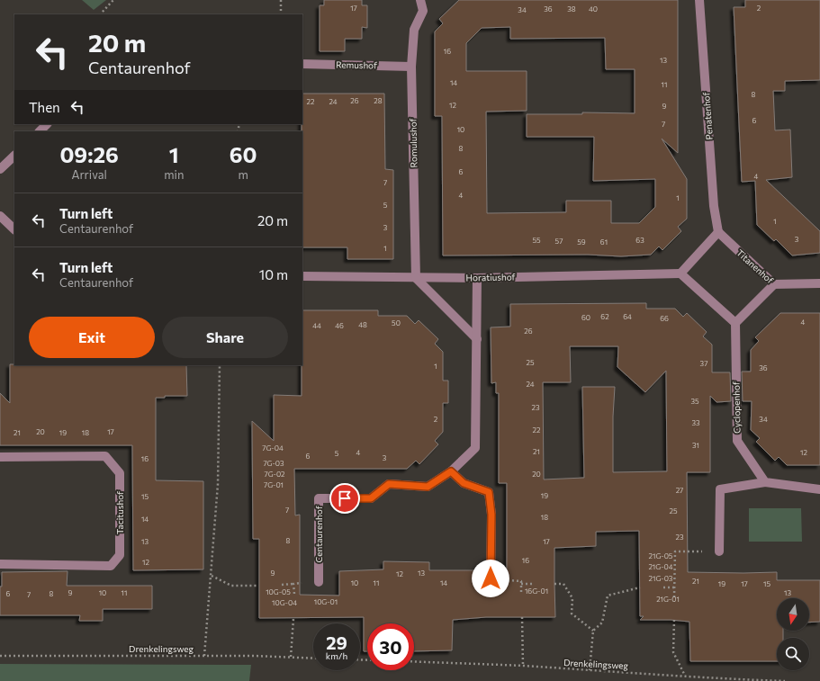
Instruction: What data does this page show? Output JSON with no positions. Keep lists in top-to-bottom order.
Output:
{
  "streets": {
    "street": [
      "Remushof",
      "Penatenhof",
      "Romulushof",
      "Titanenhof",
      "Horatiushof",
      "Cyclopenhof",
      "Tacitushof",
      "Centaurenhof"
    ],
    "path": ["Drenkelingsweg"]
  },
  "crossings": [
    ["Remushof", "Romulushof"],
    ["Penatenhof", "Titanenhof"],
    ["Romulushof", "Horatiushof"],
    ["Horatiushof", "Centaurenhof"]
  ],
  "house_numbers": [
    "17",
    "2",
    "36",
    "38",
    "40",
    "34",
    "16",
    "13",
    "14",
    "11",
    "8",
    "26",
    "28",
    "22",
    "24",
    "12",
    "9",
    "6",
    "7",
    "10",
    "8",
    "6",
    "4",
    "7",
    "4",
    "1",
    "5",
    "1",
    "3",
    "3",
    "55",
    "63",
    "57",
    "59",
    "61",
    "1",
    "62",
    "64",
    "60",
    "66",
    "4",
    "50",
    "48",
    "44",
    "46",
    "26",
    "25",
    "37",
    "1",
    "36",
    "24",
    "35",
    "23",
    "2",
    "34",
    "33",
    "22",
    "20",
    "17",
    "21",
    "19",
    "18",
    "31",
    "7G-04",
    "21",
    "4",
    "12",
    "5",
    "6",
    "3",
    "16",
    "7G-03",
    "7G-02",
    "20",
    "7G-01",
    "27",
    "19",
    "15",
    "7",
    "25",
    "18",
    "14",
    "23",
    "8",
    "13",
    "17",
    "21G-05",
    "16",
    "12",
    "21G-04",
    "9",
    "13",
    "12",
    "21G-03",
    "21",
    "10",
    "11",
    "14",
    "19",
    "17",
    "15",
    "16G-01",
    "10G-05",
    "9",
    "10",
    "11",
    "13",
    "6",
    "8",
    "7",
    "21G-01",
    "10G-01",
    "10G-04"
  ],
  "north": "bottom",
  "page": {
    "turn": ["20 m", "Centaurenhof"],
    "then": "Then",
    "eta": [
      "09:26",
      "Arrival",
      "1",
      "min",
      "60",
      "m"
    ],
    "list": [
      {
        "name": "Turn left",
        "note": "Centaurenhof",
        "value": "20 m"
      },
      {
        "name": "Turn left",
        "note": "Centaurenhof",
        "value": "10 m"
      }
    ],
    "buttons": ["Exit", "Share"],
    "speed": "29 km/h",
    "limit": "30"
  }
}
